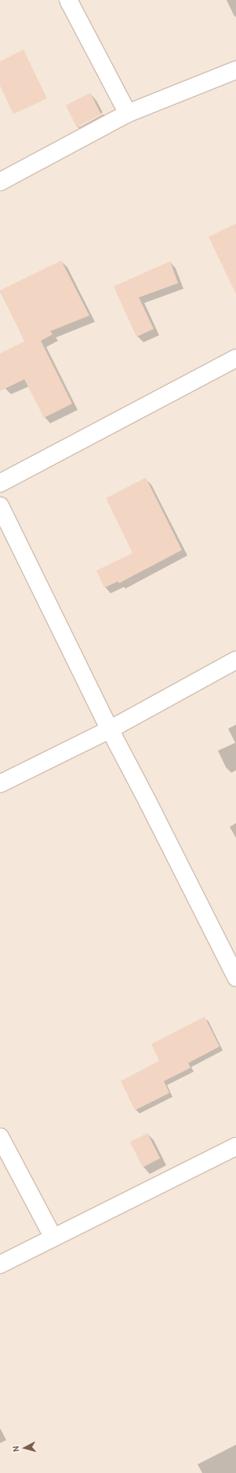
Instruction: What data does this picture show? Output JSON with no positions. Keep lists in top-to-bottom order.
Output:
{
  "north": "left"
}
